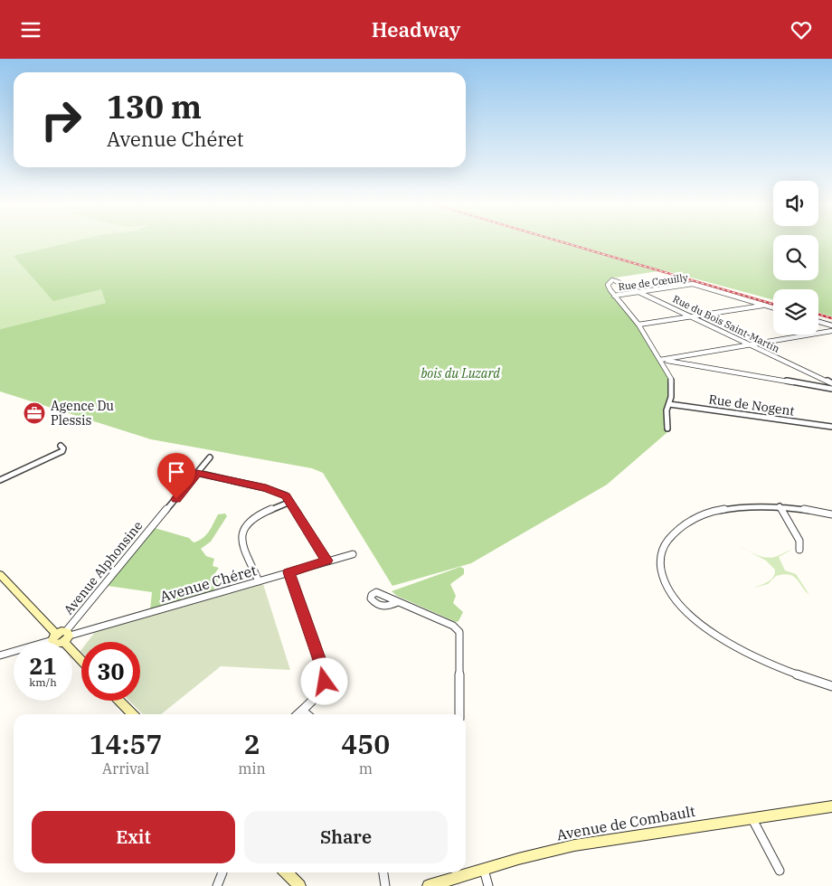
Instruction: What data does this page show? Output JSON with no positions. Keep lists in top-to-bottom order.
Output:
{
  "streets": {
    "street": [
      "Rue de Cœuilly",
      "Rue du Bois Saint-Martin",
      "Rue de Nogent",
      "Avenue Alphonsine",
      "Avenue Chéret",
      "Avenue de Combault"
    ]
  },
  "crossings": [
    ["Rue de Cœuilly", "Rue du Bois Saint-Martin"],
    ["Avenue Alphonsine", "Avenue Chéret"]
  ],
  "parks": ["bois du Luzard"],
  "places": {
    "office": ["Agence Du Plessis"]
  },
  "page": {
    "header": "Headway",
    "turn": ["130 m", "Avenue Chéret"],
    "speed": "21 km/h",
    "limit": "30",
    "eta": [
      "14:57",
      "Arrival",
      "2",
      "min",
      "450",
      "m"
    ],
    "buttons": ["Exit", "Share"]
  }
}
